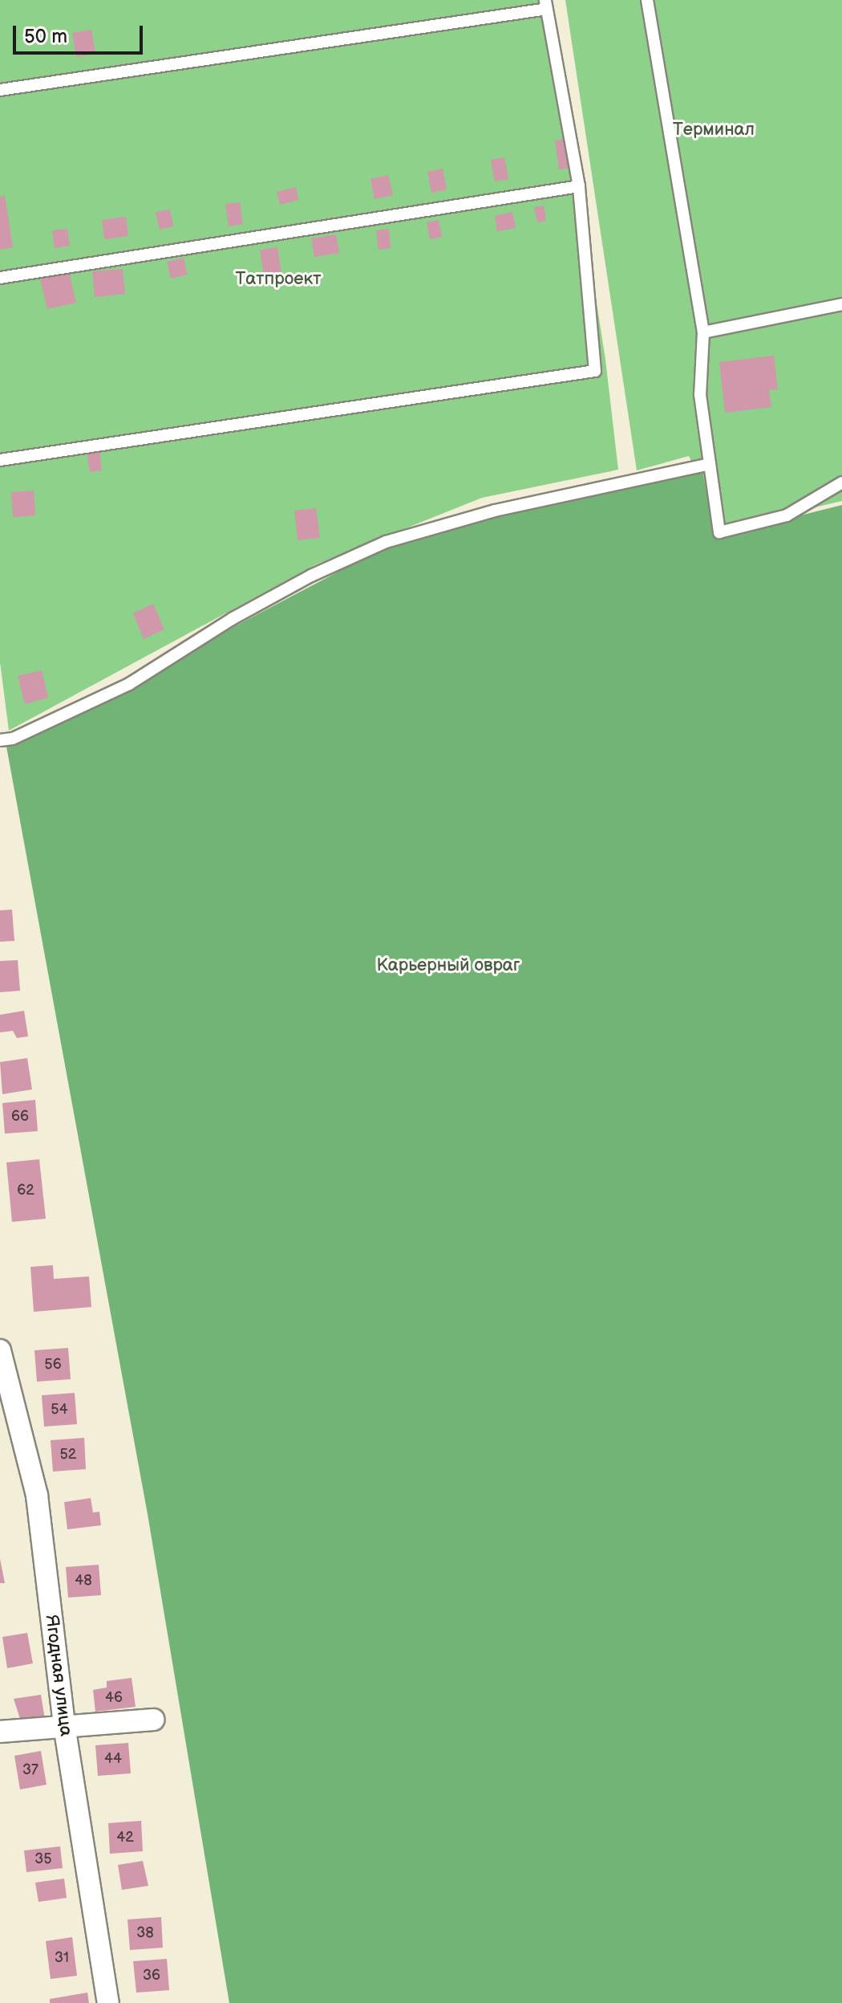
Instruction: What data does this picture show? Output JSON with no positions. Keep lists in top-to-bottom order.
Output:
{
  "streets": {
    "street": ["Ягодная улица"]
  },
  "parks": ["Терминал", "Татпроект", "Карьерный овраг"],
  "house_numbers": [
    "66",
    "62",
    "56",
    "54",
    "52",
    "48",
    "46",
    "44",
    "37",
    "42",
    "35",
    "38",
    "31",
    "36"
  ],
  "scale_bar": "50 m"
}
